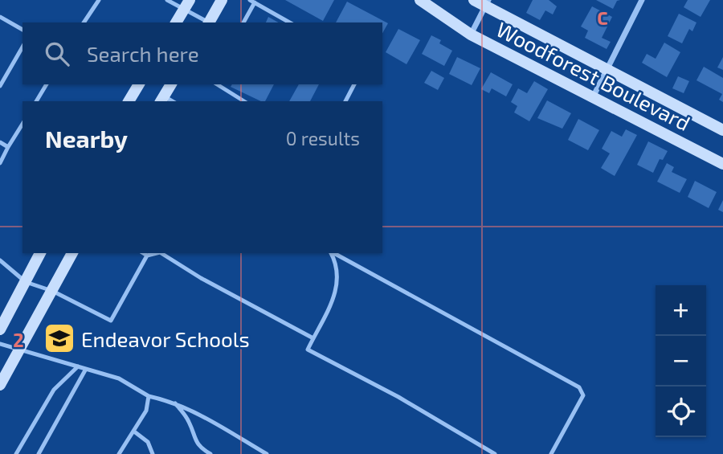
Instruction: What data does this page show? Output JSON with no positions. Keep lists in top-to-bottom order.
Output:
{
  "streets": {
    "main road": ["Woodforest Boulevard"]
  },
  "places": {
    "school or university": ["Endeavor Schools"]
  },
  "page": {
    "search": "Search here",
    "heading": ["Nearby", "0 results"],
    "map_buttons": ["+", "−"]
  },
  "grid": {
    "columns": ["C"],
    "rows": ["2"]
  }
}
